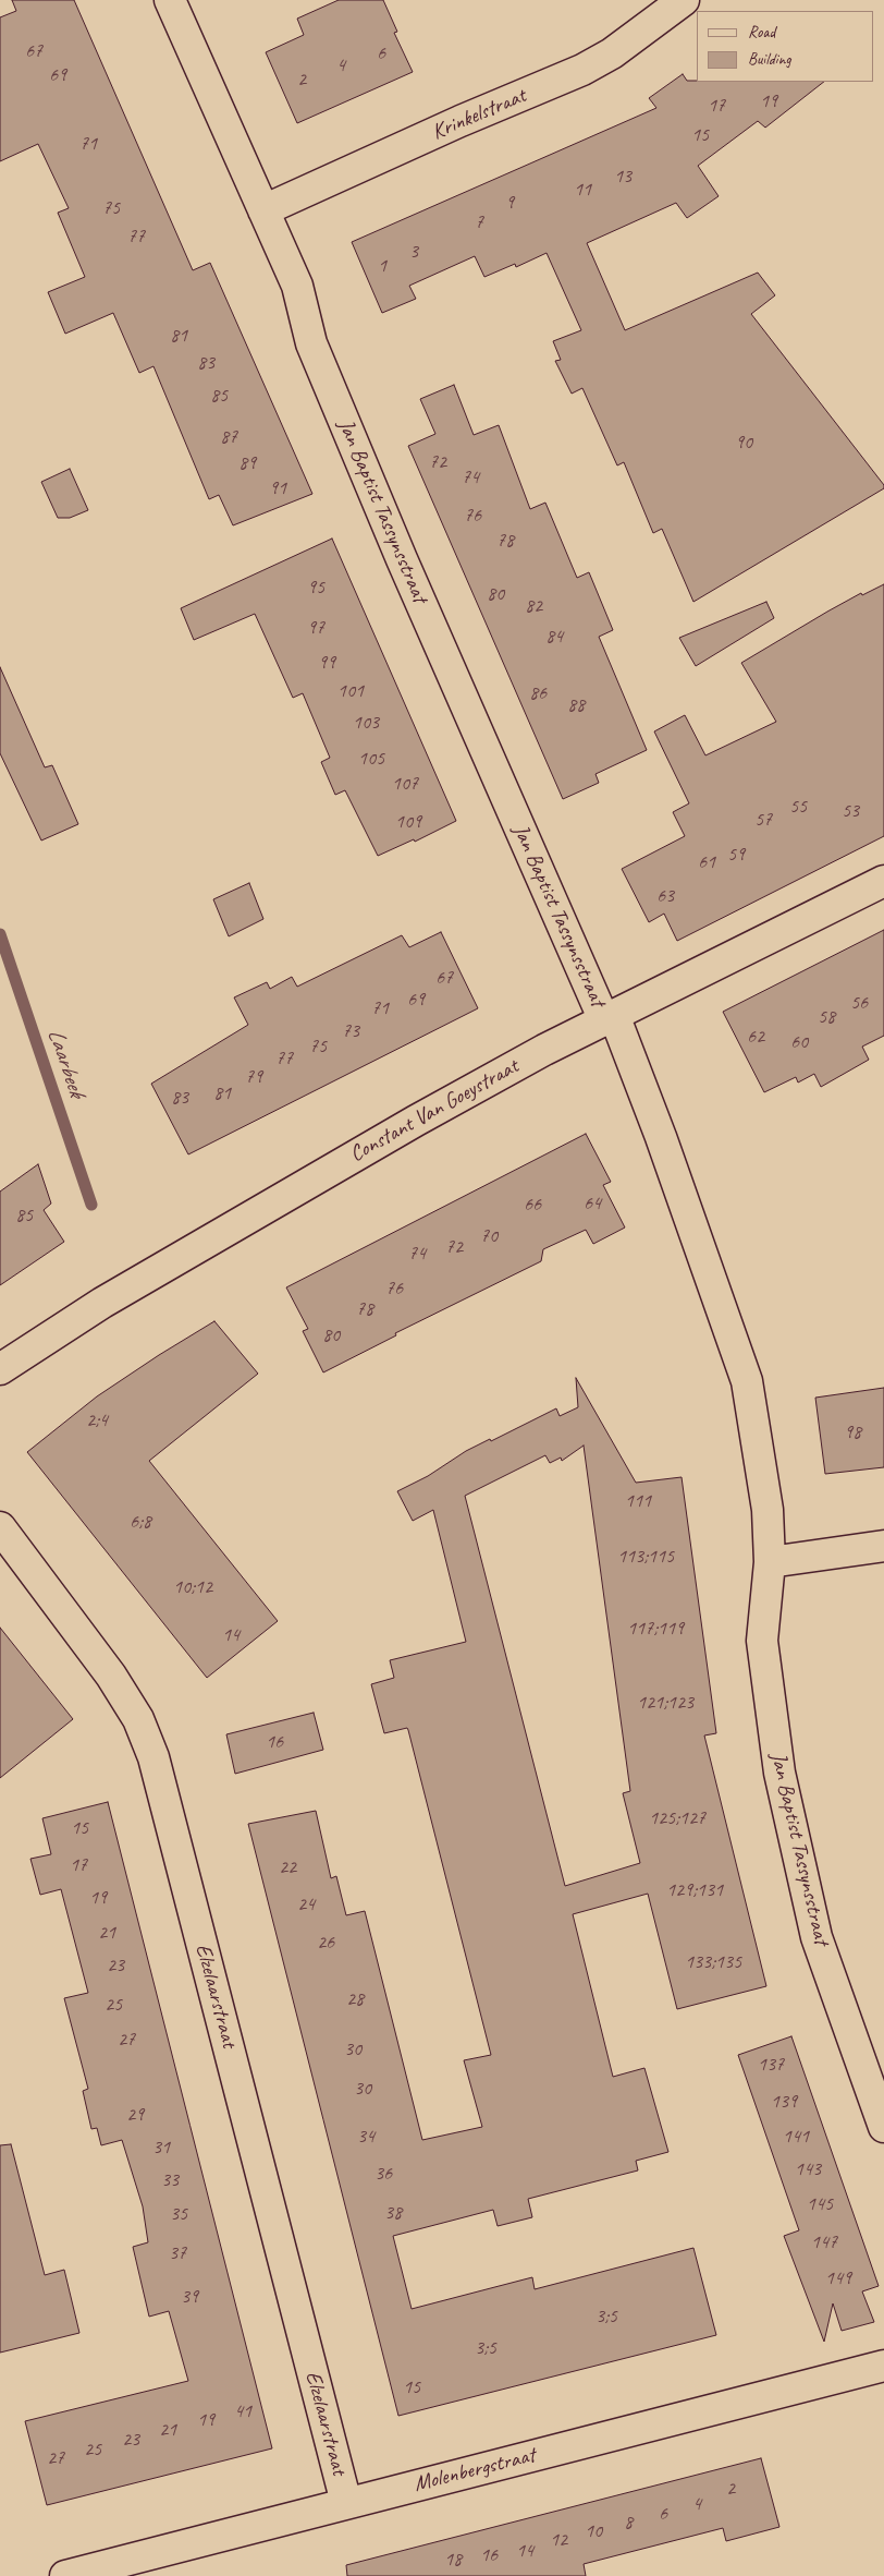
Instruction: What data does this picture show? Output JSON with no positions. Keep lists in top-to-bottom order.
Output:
{
  "streets": {
    "street": [
      "Krinkelstraat",
      "Jan Baptist Tassynsstraat",
      "Constant Van Goeystraat",
      "Elzelaarstraat",
      "Molenbergstraat"
    ]
  },
  "crossings": [
    ["Krinkelstraat", "Jan Baptist Tassynsstraat"],
    ["Jan Baptist Tassynsstraat", "Constant Van Goeystraat"],
    ["Elzelaarstraat", "Molenbergstraat"]
  ],
  "water": ["Laarbeek"],
  "house_numbers": [
    "67",
    "6",
    "4",
    "69",
    "2",
    "19",
    "17",
    "15",
    "71",
    "13",
    "11",
    "9",
    "75",
    "7",
    "77",
    "3",
    "1",
    "81",
    "83",
    "85",
    "87",
    "90",
    "72",
    "89",
    "74",
    "91",
    "76",
    "78",
    "95",
    "80",
    "82",
    "97",
    "84",
    "99",
    "101",
    "86",
    "88",
    "103",
    "105",
    "107",
    "55",
    "53",
    "57",
    "109",
    "59",
    "61",
    "63",
    "67",
    "69",
    "56",
    "71",
    "58",
    "73",
    "62",
    "60",
    "75",
    "77",
    "79",
    "81",
    "83",
    "64",
    "66",
    "85",
    "70",
    "72",
    "74",
    "76",
    "78",
    "80",
    "2;4",
    "98",
    "111",
    "6;8",
    "113;115",
    "10;12",
    "117;119",
    "14",
    "121;123",
    "16",
    "125;127",
    "15",
    "17",
    "22",
    "129;131",
    "19",
    "24",
    "21",
    "26",
    "133;135",
    "23",
    "28",
    "25",
    "27",
    "30",
    "137",
    "30",
    "139",
    "29",
    "34",
    "141",
    "31",
    "143",
    "36",
    "33",
    "145",
    "38",
    "35",
    "147",
    "37",
    "149",
    "39",
    "3;5",
    "3;5",
    "15",
    "41",
    "19",
    "21",
    "23",
    "25",
    "27",
    "2",
    "4",
    "6",
    "8",
    "10",
    "12",
    "14",
    "16",
    "18"
  ],
  "legend": ["Road", "Building"]
}
